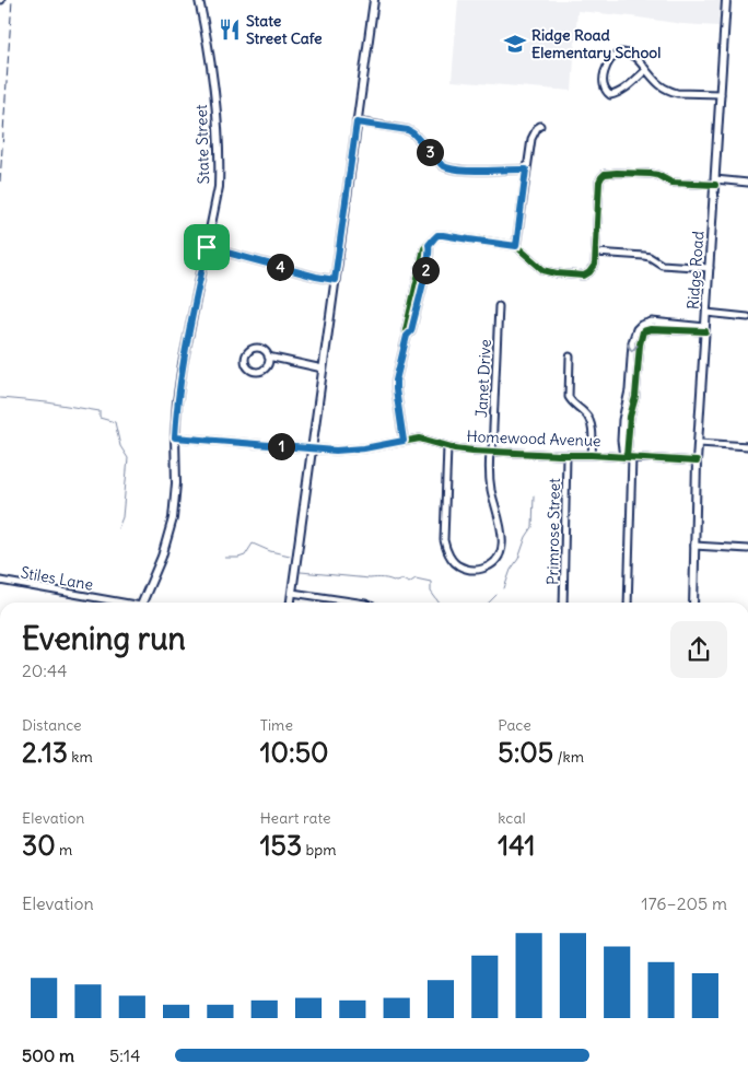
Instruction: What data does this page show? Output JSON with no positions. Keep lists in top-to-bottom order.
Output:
{
  "streets": {
    "main road": ["State Street", "Ridge Road"],
    "street": [
      "Janet Drive",
      "Homewood Avenue",
      "Primrose Street",
      "Stiles Lane"
    ]
  },
  "crossings": [
    ["State Street", "Homewood Avenue"],
    ["Ridge Road", "Homewood Avenue"],
    ["Janet Drive", "Homewood Avenue"],
    ["Homewood Avenue", "Primrose Street"]
  ],
  "places": {
    "restaurant": ["State Street Cafe"],
    "school or university": ["Ridge Road Elementary School"]
  },
  "page": {
    "pins": [
      "3",
      "4",
      "2",
      "1"
    ],
    "heading": ["Evening run", "20:44"],
    "stats": [
      ["Distance", "2.13 km"],
      ["Time", "10:50"],
      ["Pace", "5:05 /km"],
      ["Elevation", "30 m"],
      ["Heart rate", "153 bpm"],
      ["kcal", "141"]
    ],
    "chart": ["Elevation", "176–205 m"],
    "list": [
      {
        "name": "500 m",
        "note": "5:14"
      }
    ]
  }
}
